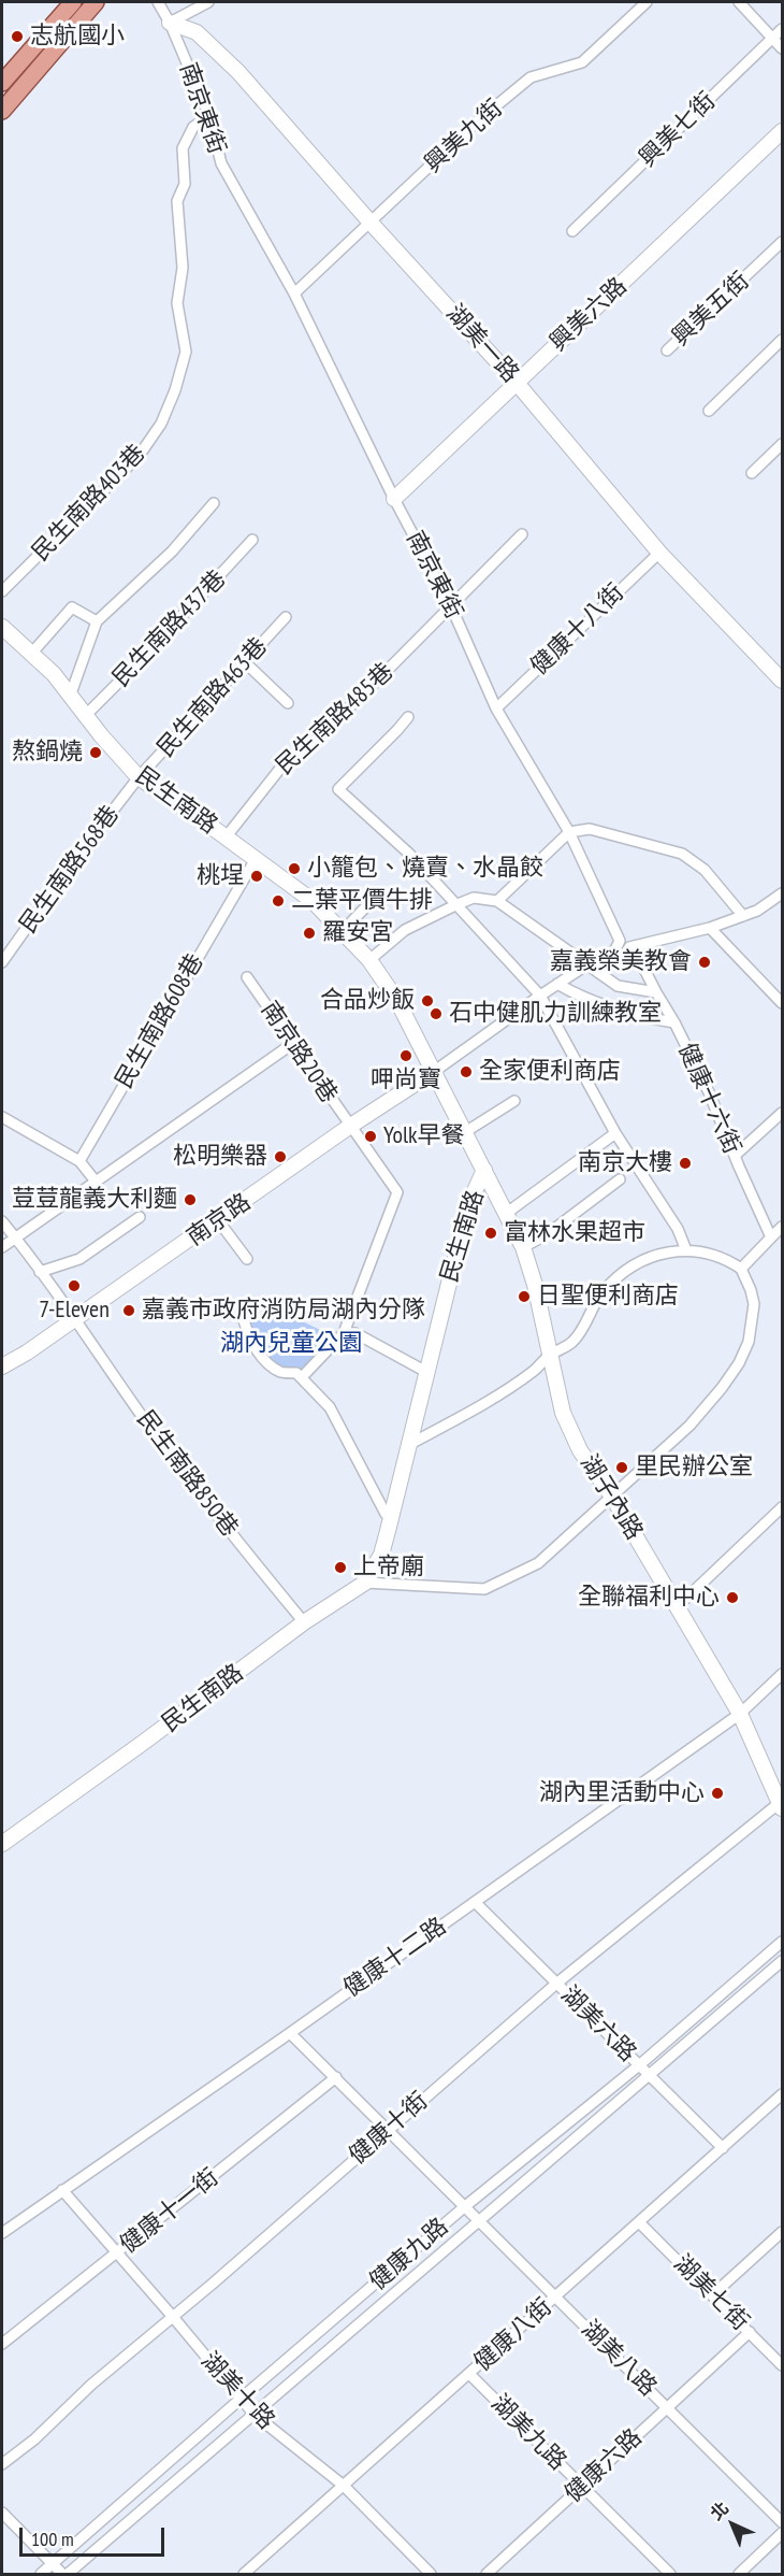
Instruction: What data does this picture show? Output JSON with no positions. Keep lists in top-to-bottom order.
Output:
{
  "streets": {
    "street": [
      "南京東街",
      "興美七街",
      "興美九街",
      "興美五街",
      "興美六路",
      "湖美一路",
      "民生南路403巷",
      "民生南路437巷",
      "健康十八街",
      "民生南路463巷",
      "民生南路485巷",
      "民生南路",
      "民生南路568巷",
      "民生南路608巷",
      "南京路20巷",
      "健康十六街",
      "南京路",
      "民生南路850巷",
      "湖子內路",
      "健康十二路",
      "湖美六路",
      "健康十街",
      "健康十一街",
      "健康九路",
      "湖美七街",
      "健康八街",
      "湖美八路",
      "湖美十路",
      "湖美九路",
      "健康六路"
    ]
  },
  "crossings": [
    ["南京東街", "興美九街"],
    ["南京東街", "興美六路"],
    ["南京東街", "湖美一路"],
    ["南京東街", "民生南路403巷"],
    ["南京東街", "健康十八街"],
    ["南京東街", "民生南路485巷"],
    ["興美九街", "湖美一路"],
    ["興美六路", "湖美一路"],
    ["湖美一路", "健康十八街"],
    ["民生南路437巷", "民生南路"],
    ["民生南路463巷", "民生南路"],
    ["民生南路463巷", "民生南路568巷"],
    ["民生南路485巷", "民生南路"],
    ["民生南路", "民生南路568巷"],
    ["民生南路", "民生南路608巷"],
    ["民生南路", "南京路"],
    ["民生南路", "民生南路850巷"],
    ["民生南路", "湖子內路"],
    ["南京路20巷", "南京路"],
    ["南京路", "民生南路850巷"],
    ["湖子內路", "健康十二路"],
    ["湖子內路", "健康十街"],
    ["健康十二路", "湖美六路"],
    ["健康十二路", "湖美八路"],
    ["健康十二路", "湖美十路"],
    ["湖美六路", "健康十街"],
    ["湖美六路", "健康九路"],
    ["湖美六路", "健康八街"],
    ["健康十街", "湖美八路"],
    ["健康十街", "湖美十路"],
    ["健康十一街", "湖美八路"],
    ["健康十一街", "湖美十路"],
    ["健康九路", "湖美八路"],
    ["健康九路", "湖美十路"],
    ["湖美七街", "健康八街"],
    ["湖美七街", "健康六路"],
    ["健康八街", "湖美八路"],
    ["健康八街", "湖美十路"],
    ["健康八街", "湖美九路"],
    ["湖美八路", "健康六路"],
    ["湖美九路", "健康六路"]
  ],
  "parks": ["湖內兒童公園"],
  "places": [
    "志航國小",
    "熬鍋燒",
    "小籠包、燒賣、水晶餃",
    "桃埕",
    "二葉平價牛排",
    "羅安宮",
    "嘉義榮美教會",
    "合品炒飯",
    "石中健肌力訓練教室",
    "呷尚寶",
    "全家便利商店",
    "Yolk早餐",
    "松明樂器",
    "南京大樓",
    "荳荳龍義大利麵",
    "富林水果超市",
    "7-Eleven",
    "日聖便利商店",
    "嘉義市政府消防局湖內分隊",
    "里民辦公室",
    "上帝廟",
    "全聯福利中心",
    "湖內里活動中心"
  ],
  "scale_bar": "100 m",
  "north": "top left"
}
